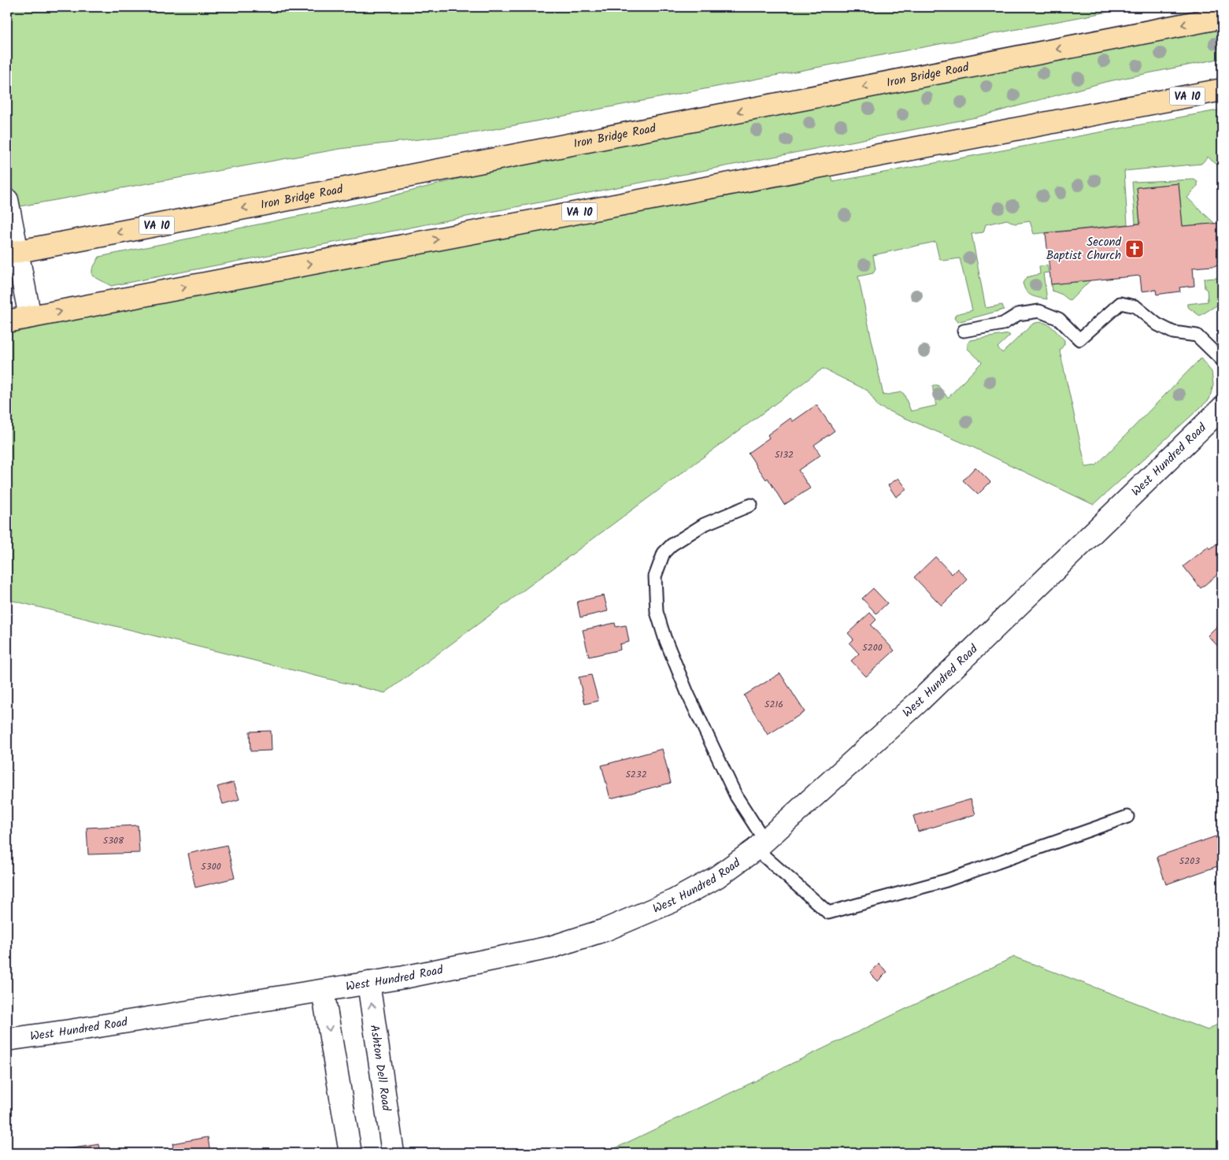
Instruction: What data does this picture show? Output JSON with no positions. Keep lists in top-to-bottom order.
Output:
{
  "streets": {
    "main road": ["Iron Bridge Road", "VA 10"],
    "street": ["West Hundred Road", "Ashton Dell Road"]
  },
  "crossings": [
    ["West Hundred Road", "Ashton Dell Road"]
  ],
  "places": {
    "church": ["Second Baptist Church"]
  },
  "house_numbers": [
    "5132",
    "5200",
    "5216",
    "5232",
    "5308",
    "5203",
    "5300"
  ]
}
